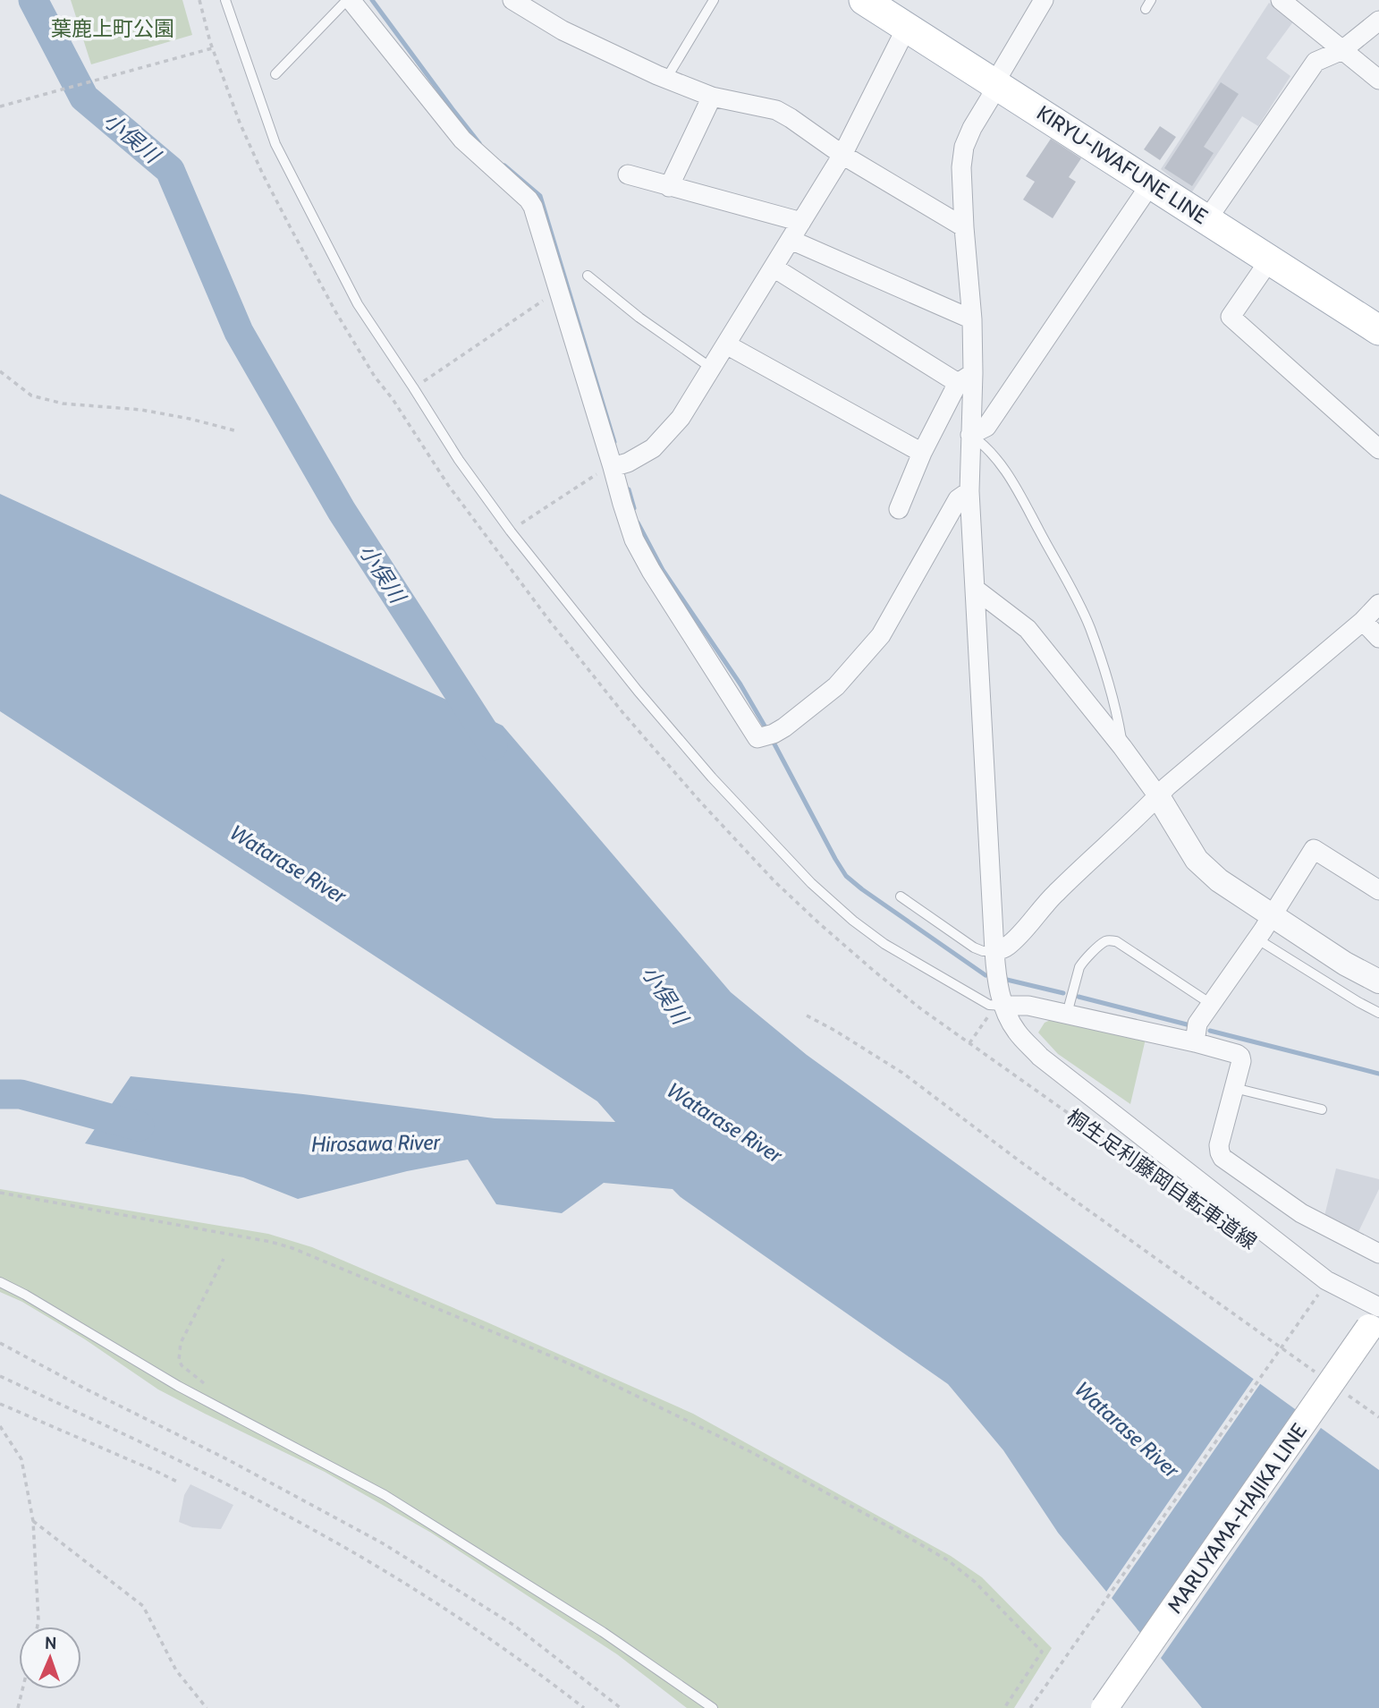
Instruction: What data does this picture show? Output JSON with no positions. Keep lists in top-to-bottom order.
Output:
{
  "streets": {
    "main road": ["KIRYU-IWAFUNE LINE", "MARUYAMA-HAJIKA LINE"],
    "path": ["桐生足利藤岡自転車道線"]
  },
  "water": ["小俣川", "Watarase River", "Hirosawa River"],
  "parks": ["葉鹿上町公園"],
  "north": "top"
}
